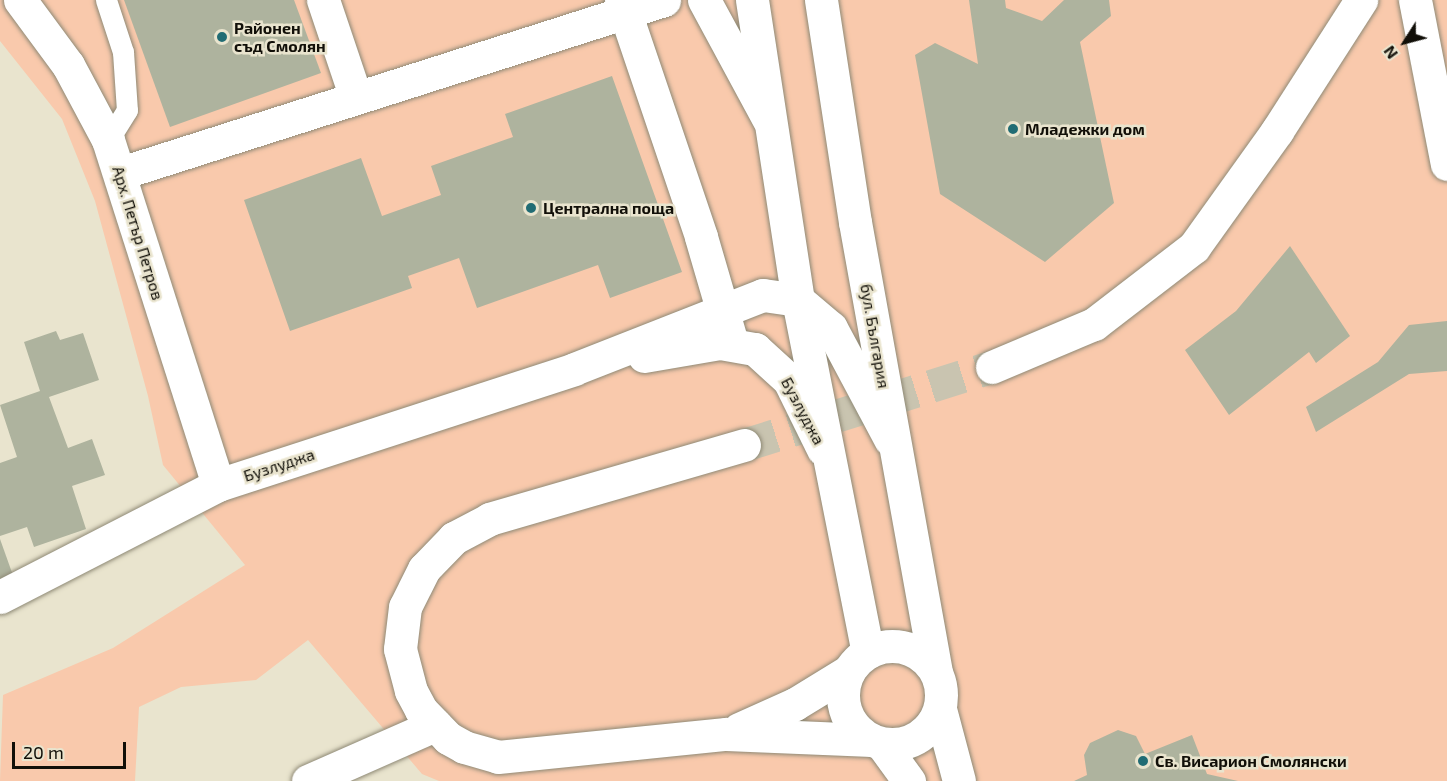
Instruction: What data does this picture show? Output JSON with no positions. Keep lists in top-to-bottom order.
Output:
{
  "streets": {
    "street": ["Арх. Петър Петров", "бул. България", "Бузлуджа"]
  },
  "crossings": [
    ["Арх. Петър Петров", "Бузлуджа"]
  ],
  "places": [
    "Районен съд Смолян",
    "Младежки дом",
    "Централна поща",
    "Св. Висарион Смолянски"
  ],
  "scale_bar": "20 m",
  "north": "bottom left"
}
